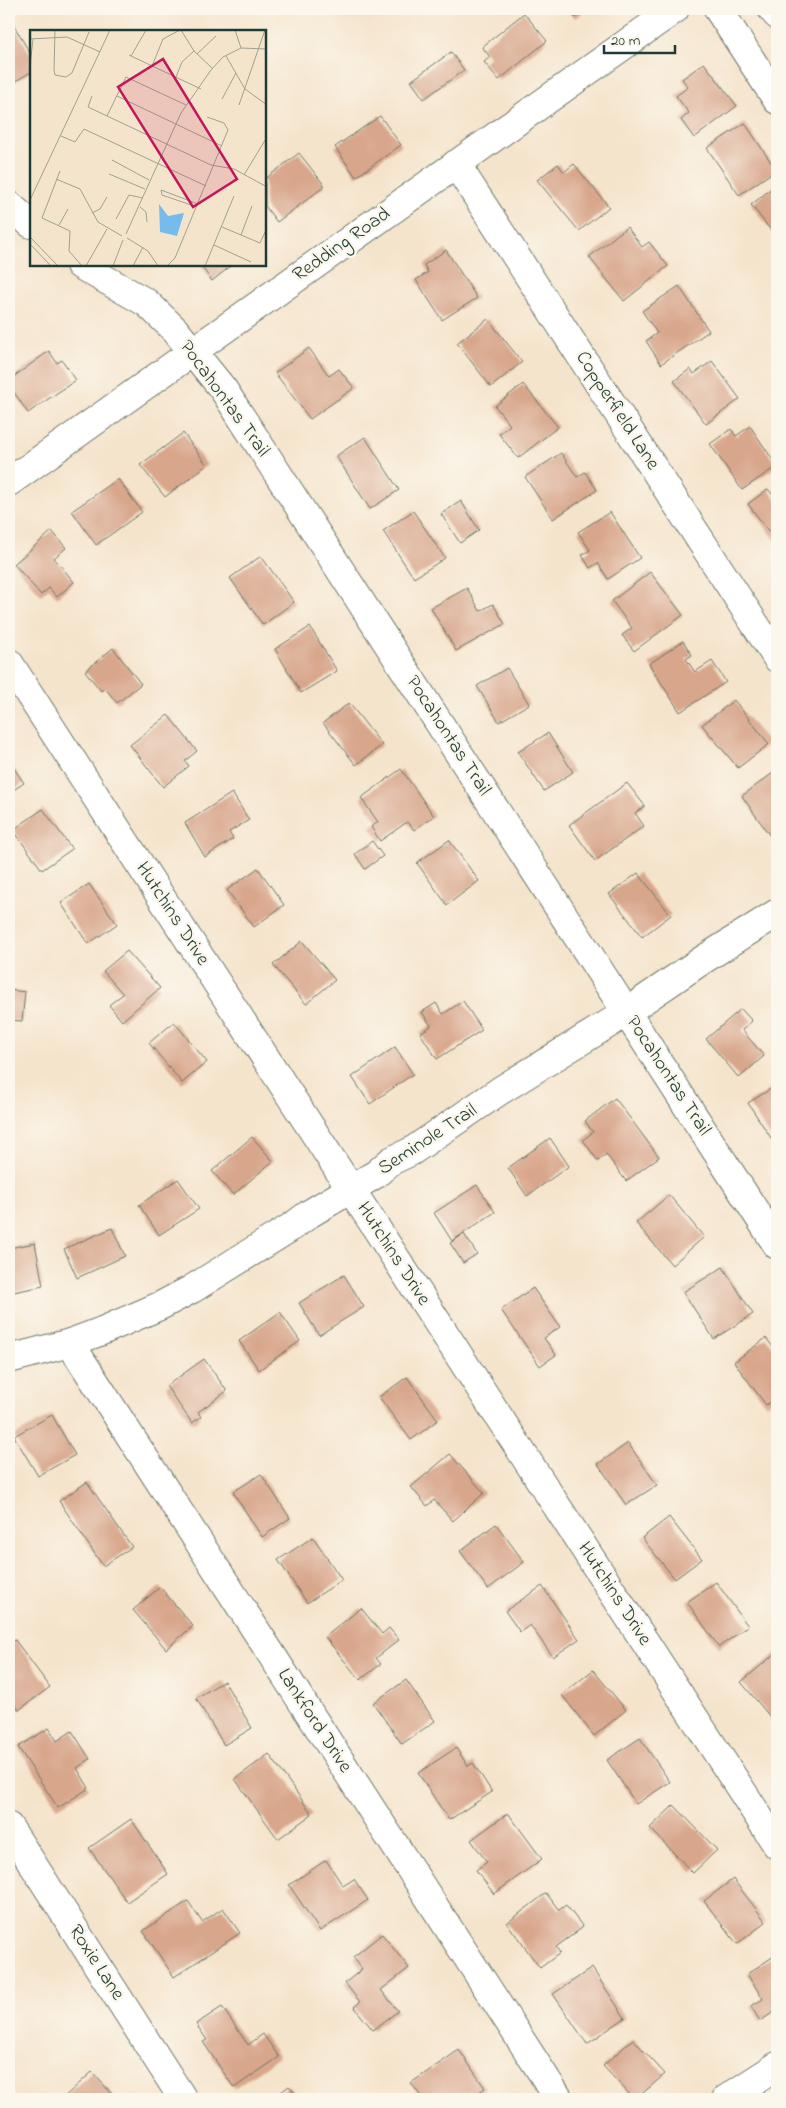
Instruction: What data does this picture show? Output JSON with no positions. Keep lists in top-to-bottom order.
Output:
{
  "streets": {
    "street": [
      "Redding Road",
      "Pocahontas Trail",
      "Copperfield Lane",
      "Hutchins Drive",
      "Seminole Trail",
      "Lankford Drive",
      "Roxie Lane"
    ]
  },
  "crossings": [
    ["Redding Road", "Pocahontas Trail"],
    ["Redding Road", "Copperfield Lane"],
    ["Pocahontas Trail", "Seminole Trail"],
    ["Hutchins Drive", "Seminole Trail"],
    ["Seminole Trail", "Lankford Drive"]
  ],
  "scale_bar": "20 m"
}
